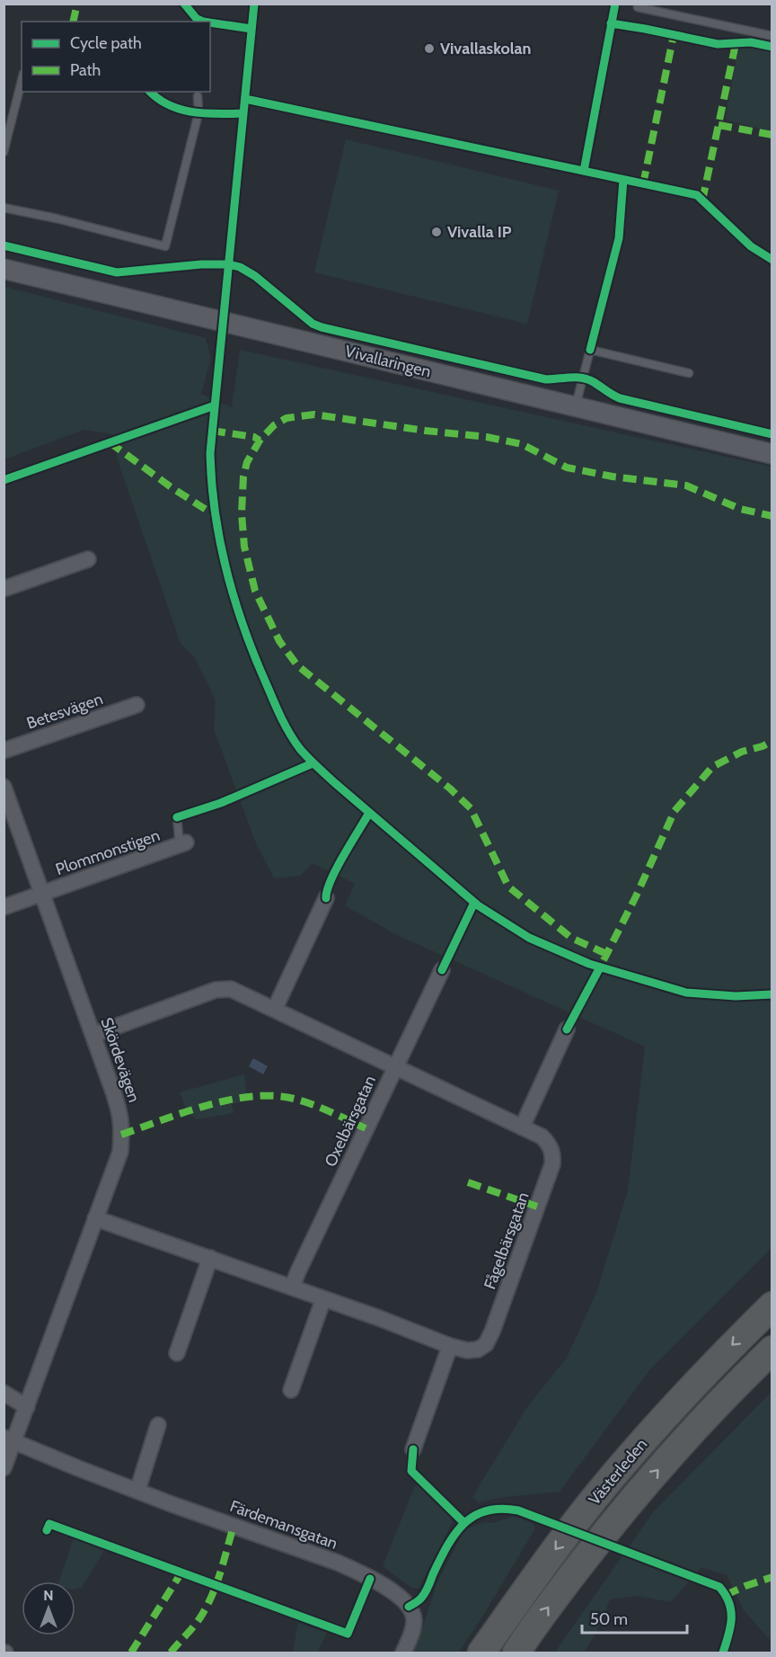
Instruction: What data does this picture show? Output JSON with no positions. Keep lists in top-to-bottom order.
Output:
{
  "streets": {
    "highway": ["Västerleden"],
    "street": [
      "Vivallaringen",
      "Betesvägen",
      "Plommonstigen",
      "Skördevägen",
      "Oxelbärsgatan",
      "Fågelbärsgatan",
      "Färdemansgatan"
    ]
  },
  "crossings": [
    ["Plommonstigen", "Skördevägen"],
    ["Skördevägen", "Fågelbärsgatan"],
    ["Skördevägen", "Färdemansgatan"],
    ["Oxelbärsgatan", "Fågelbärsgatan"]
  ],
  "places": ["Vivallaskolan", "Vivalla IP"],
  "legend": ["Cycle path", "Path"],
  "scale_bar": "50 m",
  "north": "top"
}
